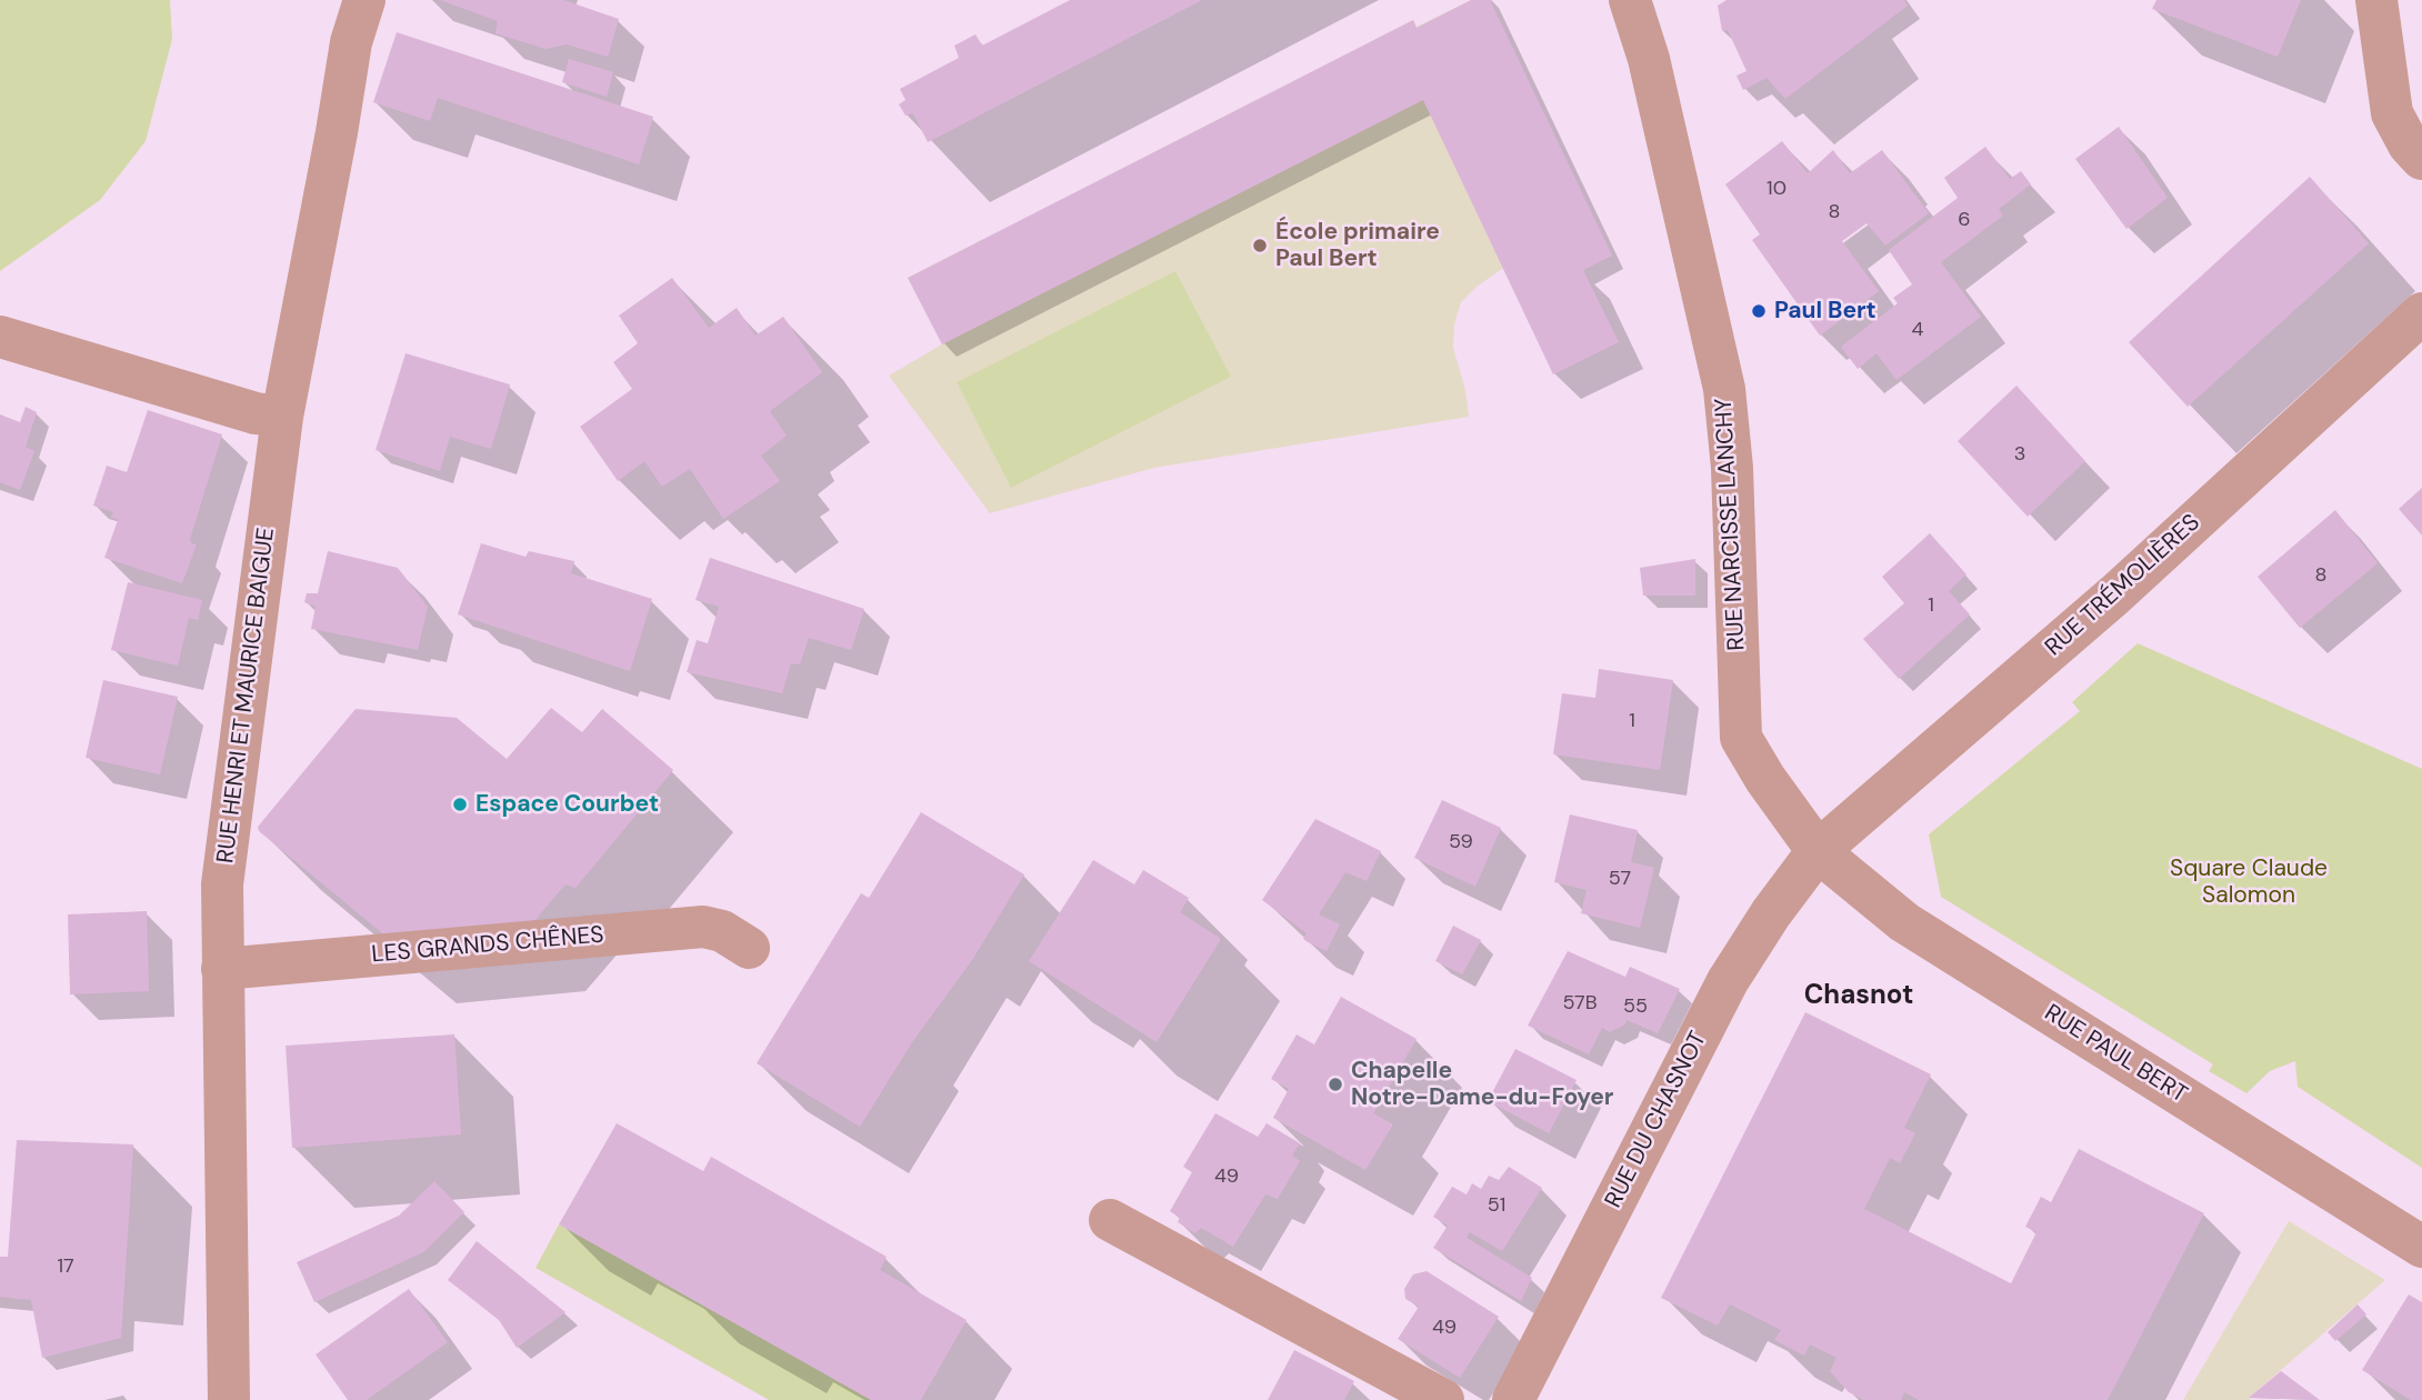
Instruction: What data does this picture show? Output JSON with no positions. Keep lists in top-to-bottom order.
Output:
{
  "streets": {
    "street": [
      "RUE NARCISSE LANCHY",
      "RUE TRÉMOLIÈRES",
      "RUE HENRI ET MAURICE BAIGUE",
      "LES GRANDS CHÊNES",
      "RUE PAUL BERT",
      "RUE DU CHASNOT"
    ]
  },
  "crossings": [
    ["RUE NARCISSE LANCHY", "RUE TRÉMOLIÈRES"],
    ["RUE NARCISSE LANCHY", "RUE PAUL BERT"],
    ["RUE NARCISSE LANCHY", "RUE DU CHASNOT"],
    ["RUE TRÉMOLIÈRES", "RUE PAUL BERT"],
    ["RUE TRÉMOLIÈRES", "RUE DU CHASNOT"],
    ["RUE HENRI ET MAURICE BAIGUE", "LES GRANDS CHÊNES"],
    ["RUE PAUL BERT", "RUE DU CHASNOT"]
  ],
  "districts": ["Chasnot"],
  "parks": ["Square Claude Salomon"],
  "places": [
    "École primaire Paul Bert",
    "Paul Bert",
    "Espace Courbet",
    "Chapelle Notre-Dame-du-Foyer"
  ],
  "house_numbers": [
    "10",
    "8",
    "6",
    "4",
    "3",
    "8",
    "1",
    "1",
    "59",
    "57",
    "57B",
    "55",
    "49",
    "51",
    "17",
    "49"
  ]
}
